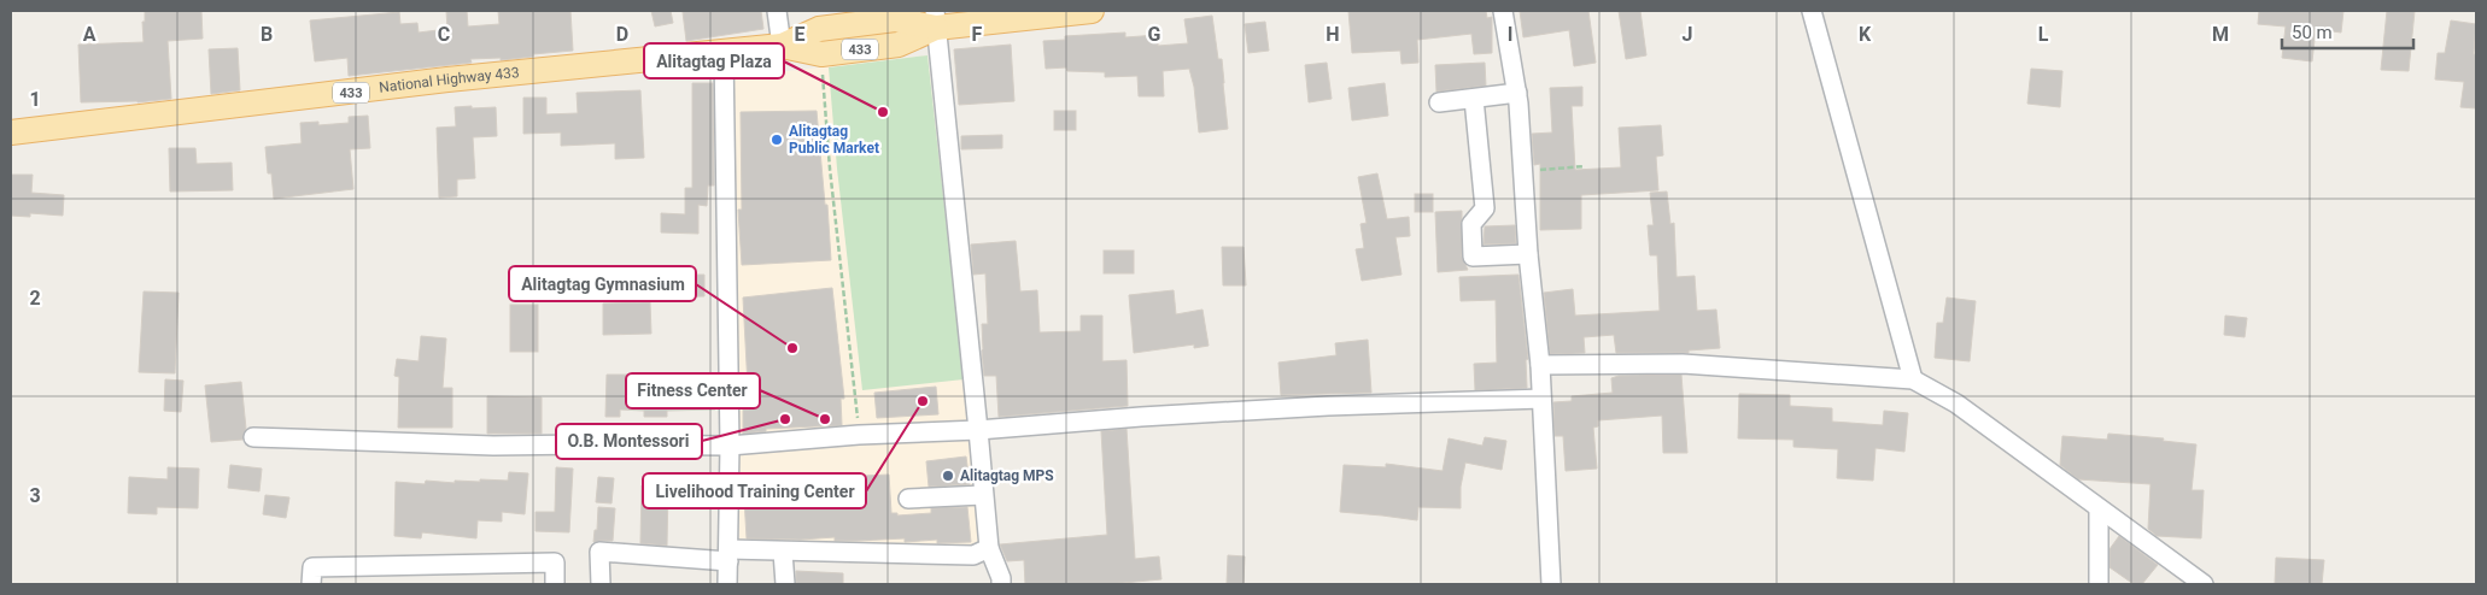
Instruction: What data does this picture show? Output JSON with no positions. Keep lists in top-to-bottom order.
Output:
{
  "streets": {
    "main road": ["433", "National Highway 433"]
  },
  "places": [
    "Alitagtag Plaza",
    "Alitagtag Public Market",
    "Alitagtag Gymnasium",
    "Livelihood Training Center",
    "O.B. Montessori",
    "Fitness Center",
    "Alitagtag MPS"
  ],
  "scale_bar": "50 m",
  "grid": {
    "columns": [
      "A",
      "B",
      "C",
      "D",
      "E",
      "F",
      "G",
      "H",
      "I",
      "J",
      "K",
      "L",
      "M"
    ],
    "rows": ["1", "2", "3"]
  }
}
